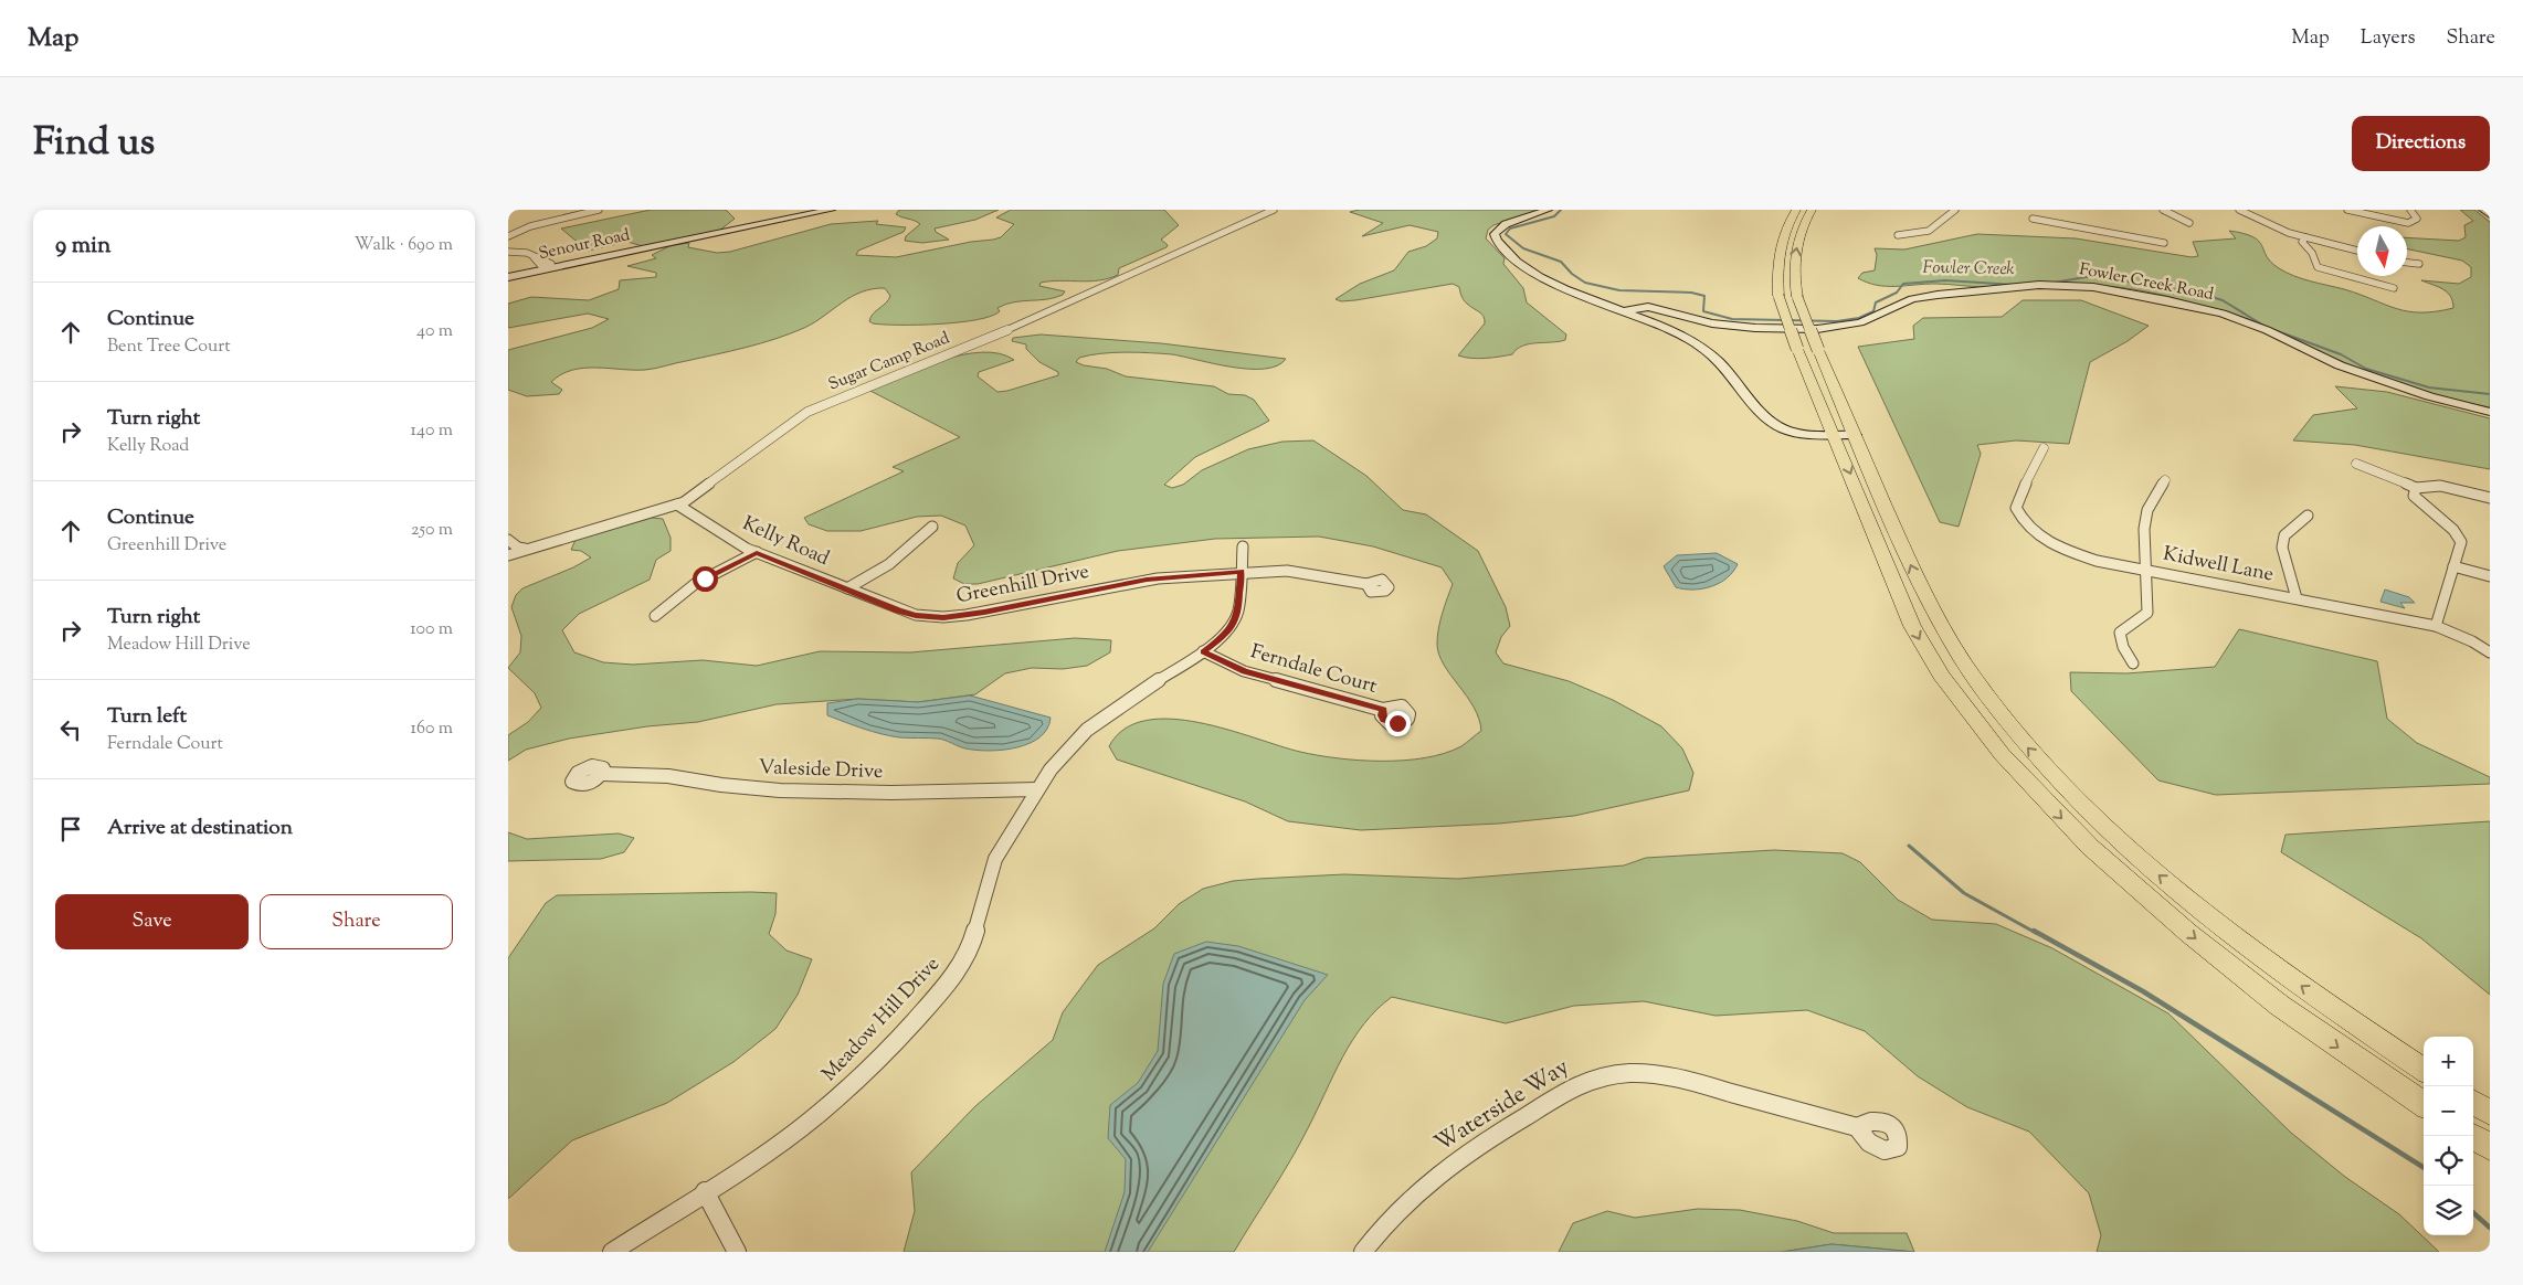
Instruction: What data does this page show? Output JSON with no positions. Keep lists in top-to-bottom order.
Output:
{
  "streets": {
    "main road": ["Senour Road", "Fowler Creek Road"],
    "street": [
      "Sugar Camp Road",
      "Kelly Road",
      "Kidwell Lane",
      "Greenhill Drive",
      "Ferndale Court",
      "Valeside Drive",
      "Meadow Hill Drive",
      "Waterside Way"
    ]
  },
  "crossings": [
    ["Sugar Camp Road", "Kelly Road"],
    ["Kelly Road", "Greenhill Drive"],
    ["Greenhill Drive", "Meadow Hill Drive"],
    ["Ferndale Court", "Meadow Hill Drive"],
    ["Valeside Drive", "Meadow Hill Drive"]
  ],
  "water": ["Fowler Creek"],
  "north": "bottom",
  "page": {
    "header": "Map",
    "nav": ["Map", "Layers", "Share"],
    "title": "Find us",
    "buttons": [
      "Directions",
      ["Save", "Share"]
    ],
    "heading": ["9 min", "Walk · 690 m"],
    "list": [
      ["Continue", "Bent Tree Court", "40 m"],
      ["Turn right", "Kelly Road", "140 m"],
      ["Continue", "Greenhill Drive", "250 m"],
      ["Turn right", "Meadow Hill Drive", "100 m"],
      ["Turn left", "Ferndale Court", "160 m"],
      "Arrive at destination"
    ],
    "map_buttons": ["+", "−"]
  }
}
